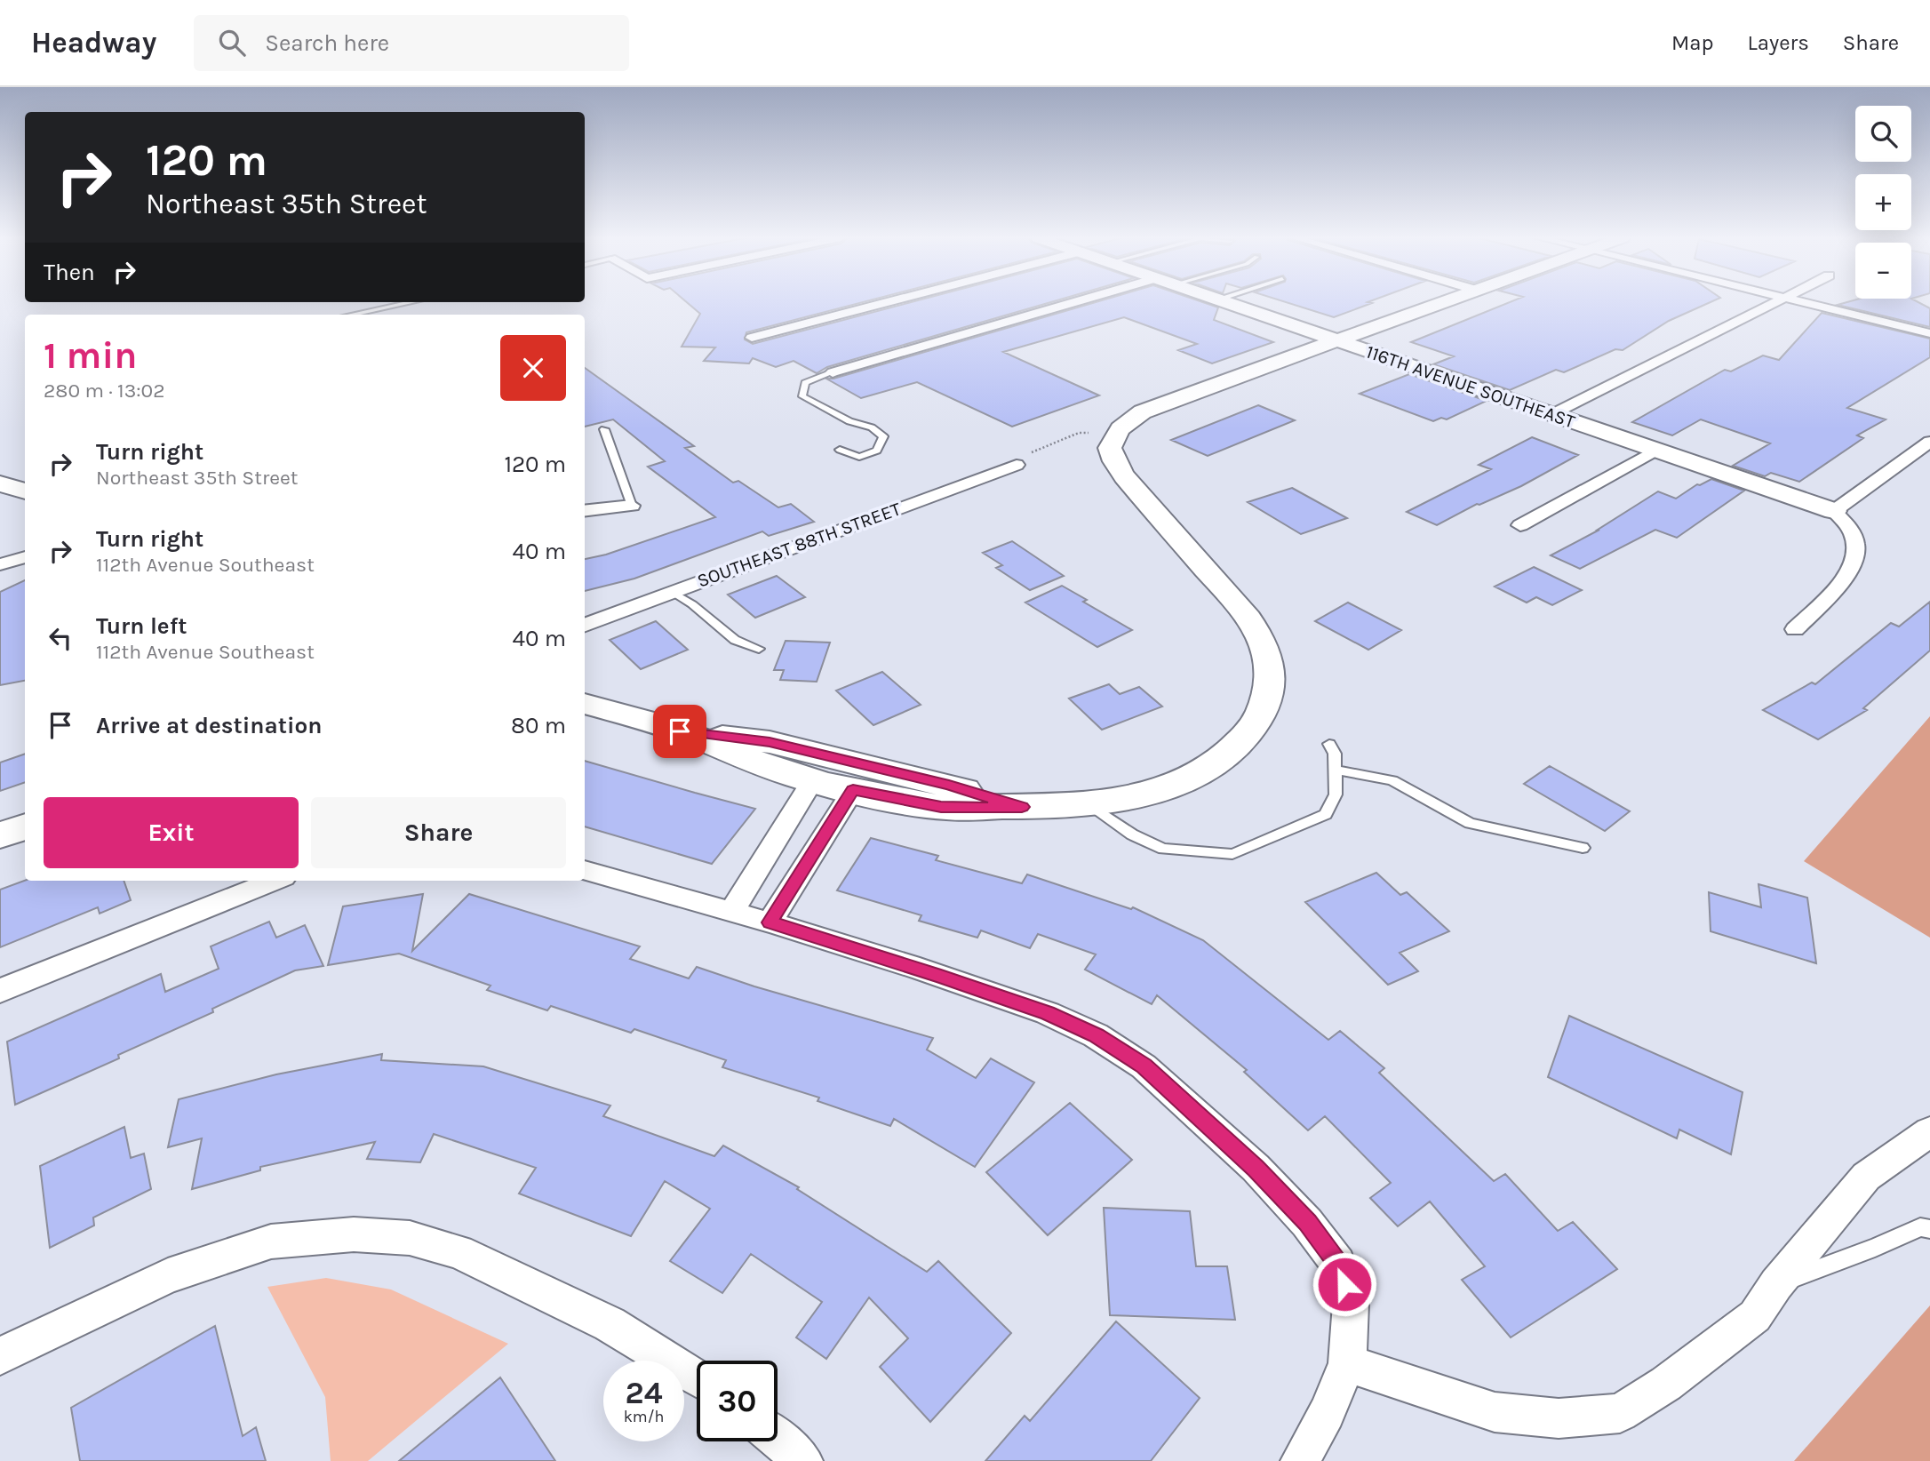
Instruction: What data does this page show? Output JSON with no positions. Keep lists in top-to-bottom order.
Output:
{
  "streets": {
    "street": ["116TH AVENUE SOUTHEAST", "SOUTHEAST 88TH STREET"]
  },
  "page": {
    "header": "Headway",
    "search": "Search here",
    "nav": ["Map", "Layers", "Share"],
    "map_buttons": ["+", "−"],
    "turn": ["120 m", "Northeast 35th Street"],
    "then": "Then",
    "heading": ["1 min", "280 m · 13:02"],
    "list": [
      {
        "name": "Turn right",
        "note": "Northeast 35th Street",
        "value": "120 m"
      },
      {
        "name": "Turn right",
        "note": "112th Avenue Southeast",
        "value": "40 m"
      },
      {
        "name": "Turn left",
        "note": "112th Avenue Southeast",
        "value": "40 m"
      },
      {
        "name": "Arrive at destination",
        "value": "80 m"
      }
    ],
    "buttons": ["Exit", "Share"],
    "speed": "24 km/h",
    "limit": "30"
  }
}
